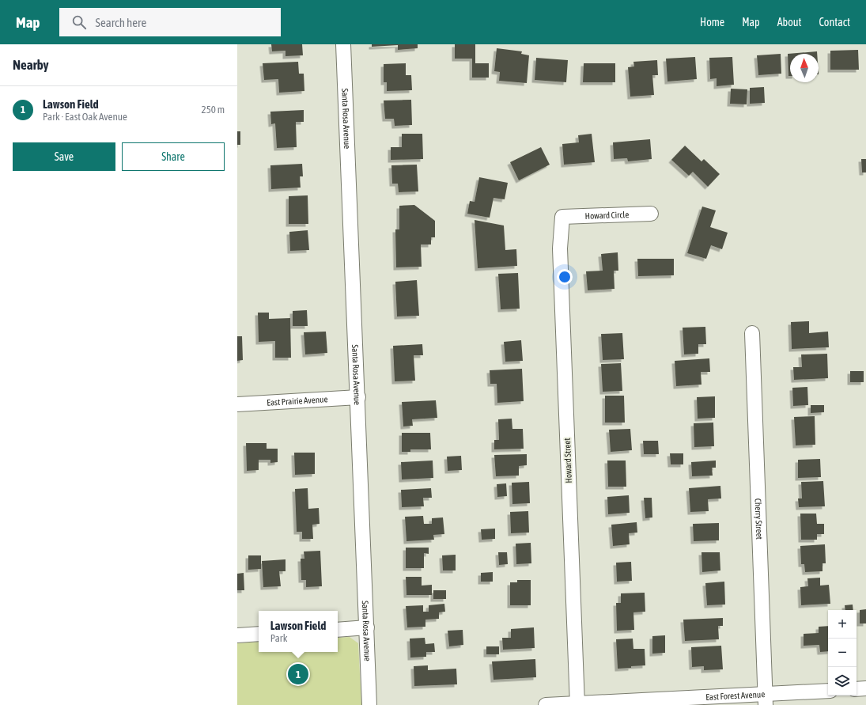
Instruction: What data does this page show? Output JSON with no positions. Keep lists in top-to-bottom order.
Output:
{
  "streets": {
    "street": [
      "Santa Rosa Avenue",
      "Howard Circle",
      "East Prairie Avenue",
      "Howard Street",
      "Cherry Street",
      "East Forest Avenue"
    ]
  },
  "crossings": [
    ["Santa Rosa Avenue", "East Prairie Avenue"],
    ["Howard Circle", "Howard Street"],
    ["Howard Street", "East Forest Avenue"],
    ["Cherry Street", "East Forest Avenue"]
  ],
  "north": "top",
  "page": {
    "header": "Map",
    "search": "Search here",
    "nav": [
      "Home",
      "Map",
      "About",
      "Contact"
    ],
    "heading": "Nearby",
    "list": [
      {
        "mark": "1",
        "name": "Lawson Field",
        "note": "Park · East Oak Avenue",
        "value": "250 m"
      }
    ],
    "buttons": ["Save", "Share"],
    "map_buttons": ["+", "−"],
    "popup": ["Lawson Field", "Park"],
    "pins": "1"
  }
}
